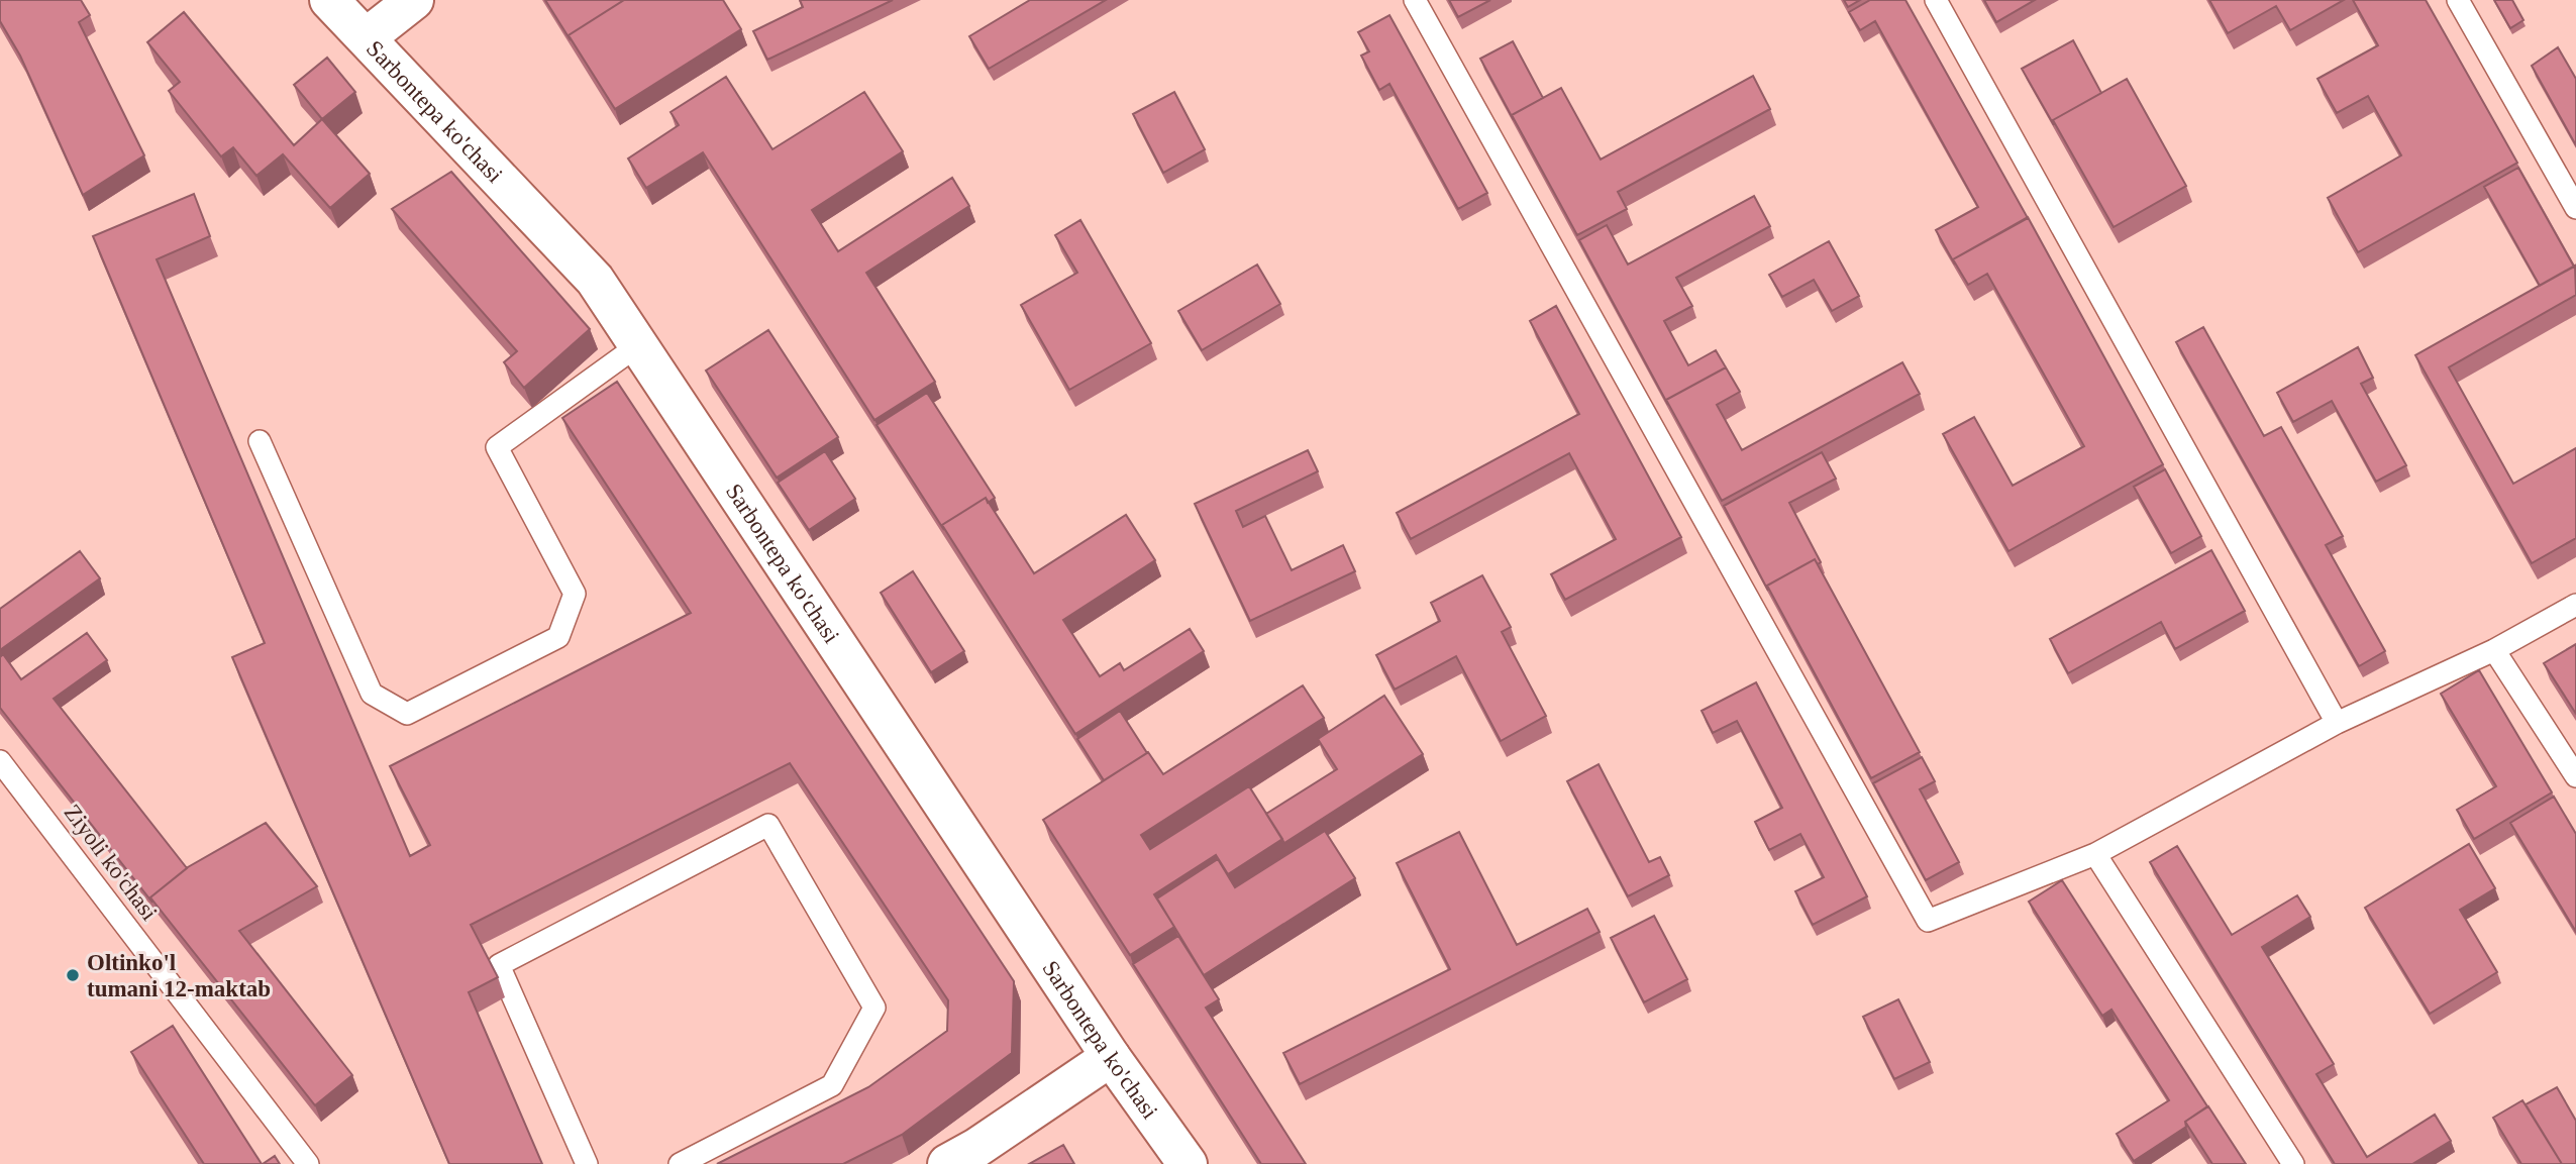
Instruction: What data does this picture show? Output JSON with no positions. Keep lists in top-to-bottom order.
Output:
{
  "streets": {
    "street": ["Sarbontepa ko'chasi"],
    "lane": ["Ziyoli ko'chasi"]
  },
  "places": ["Oltinko'l tumani 12-maktab"]
}
